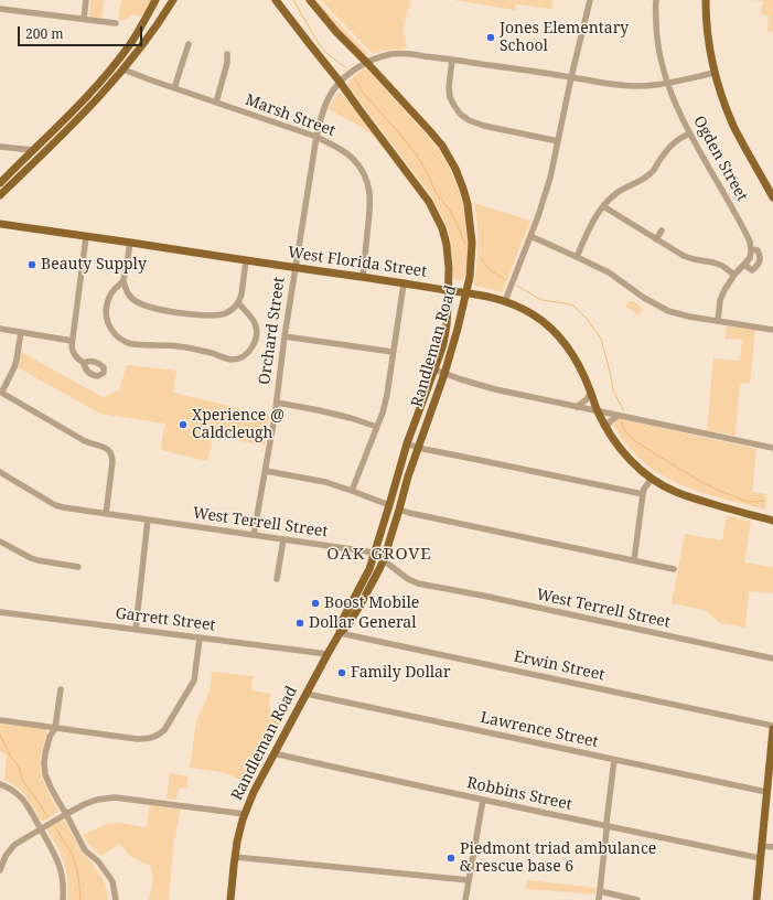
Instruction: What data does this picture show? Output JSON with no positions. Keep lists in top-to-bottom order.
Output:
{
  "streets": {
    "main road": ["West Florida Street", "Randleman Road"],
    "street": [
      "Marsh Street",
      "Ogden Street",
      "Orchard Street",
      "West Terrell Street",
      "Garrett Street",
      "Erwin Street",
      "Lawrence Street",
      "Robbins Street"
    ]
  },
  "crossings": [
    ["Marsh Street", "West Florida Street"],
    ["Marsh Street", "Orchard Street"],
    ["Ogden Street", "Orchard Street"],
    ["West Florida Street", "Orchard Street"],
    ["West Florida Street", "Randleman Road"],
    ["Orchard Street", "Randleman Road"],
    ["Orchard Street", "West Terrell Street"],
    ["Randleman Road", "West Terrell Street"],
    ["Randleman Road", "Garrett Street"],
    ["Randleman Road", "Erwin Street"],
    ["Randleman Road", "Lawrence Street"],
    ["Randleman Road", "Robbins Street"]
  ],
  "districts": ["OAK GROVE"],
  "places": [
    "Jones Elementary School",
    "Beauty Supply",
    "Xperience @ Caldcleugh",
    "Boost Mobile",
    "Dollar General",
    "Family Dollar",
    "Piedmont triad ambulance & rescue base 6"
  ],
  "scale_bar": "200 m"
}
